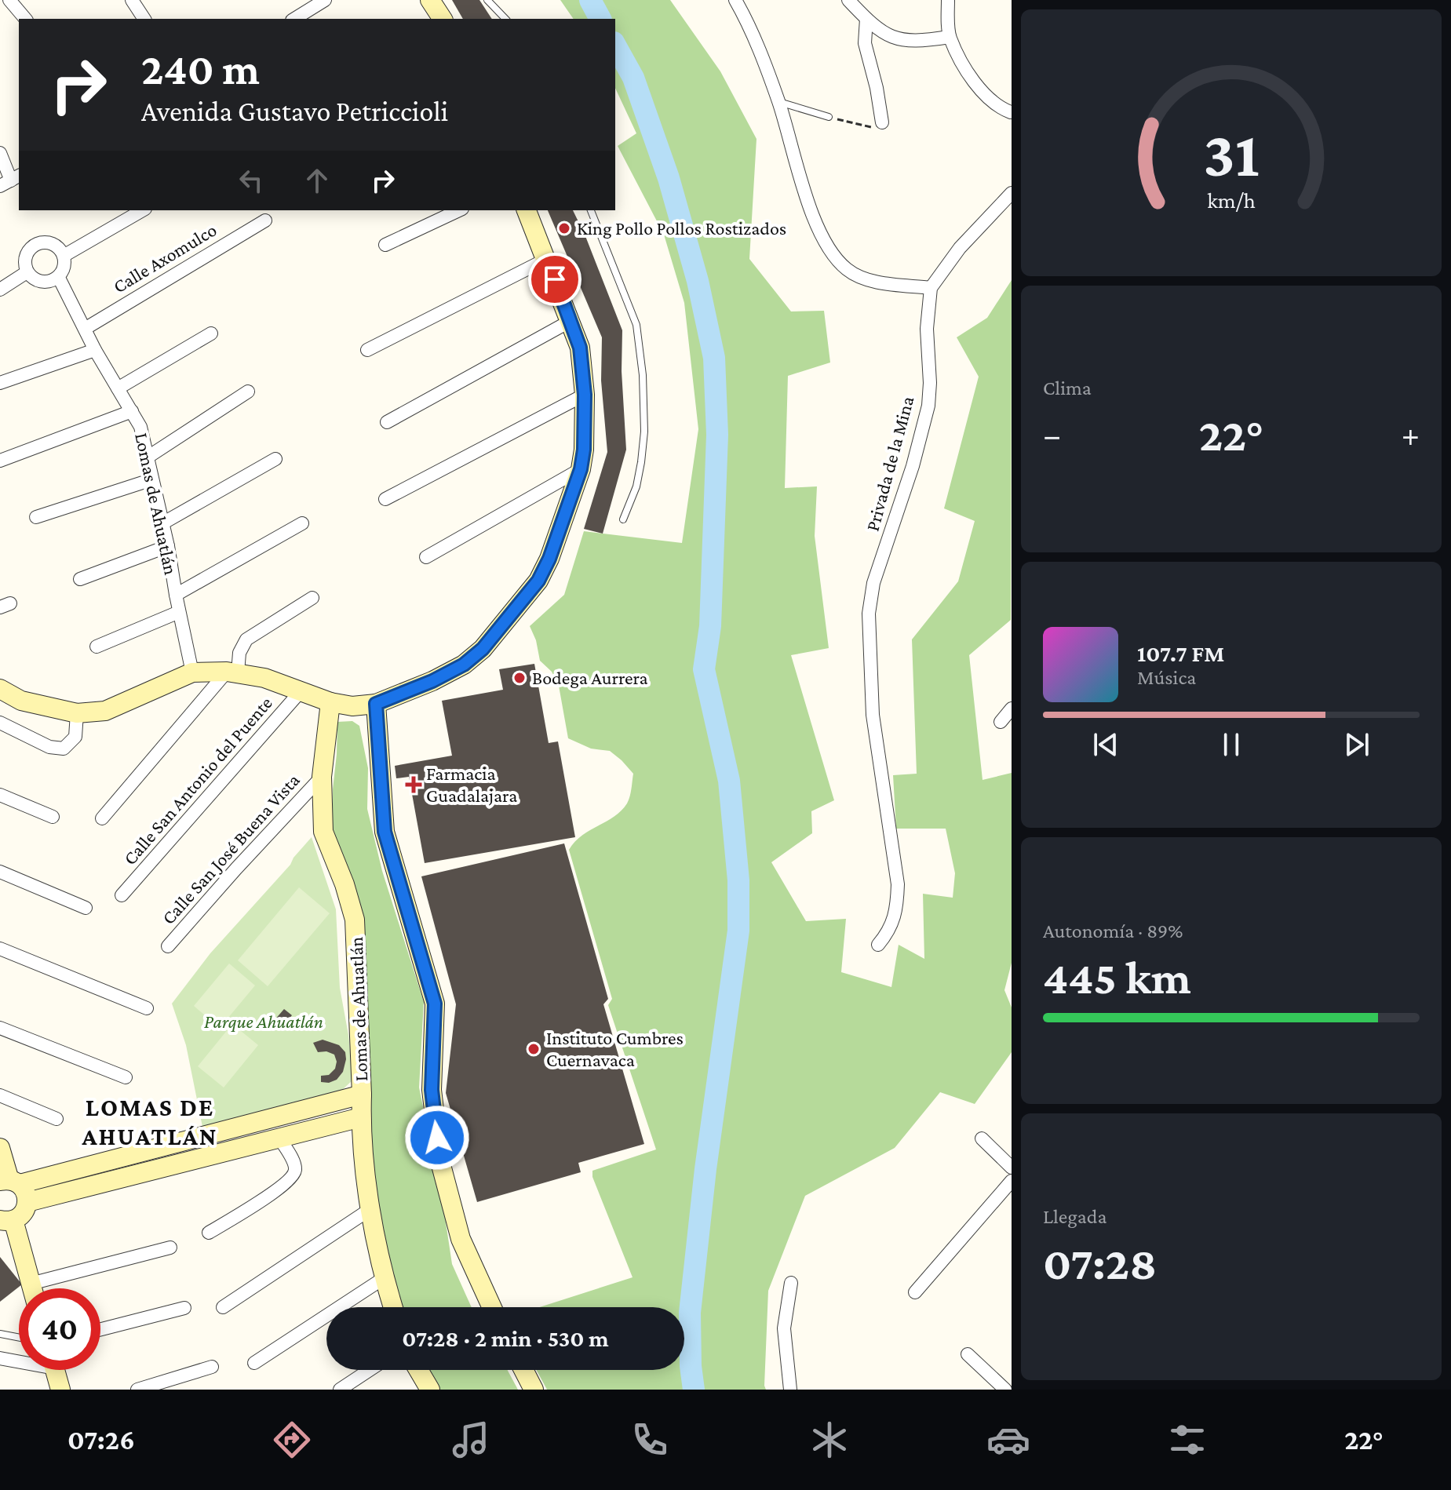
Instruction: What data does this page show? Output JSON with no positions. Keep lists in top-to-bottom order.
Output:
{
  "streets": {
    "street": [
      "Calle Axomulco",
      "Privada de la Mina",
      "Lomas de Ahuatlán",
      "Calle San Antonio del Puente",
      "Calle San José Buena Vista"
    ]
  },
  "crossings": [
    ["Calle Axomulco", "Lomas de Ahuatlán"],
    ["Lomas de Ahuatlán", "Calle San José Buena Vista"]
  ],
  "districts": ["LOMAS DE AHUATLÁN"],
  "parks": ["Parque Ahuatlán"],
  "places": {
    "other": ["King Pollo Pollos Rostizados", "Bodega Aurrera", "Instituto Cumbres Cuernavaca"],
    "health": ["Farmacia Guadalajara"]
  },
  "page": {
    "turn": ["240 m", "Avenida Gustavo Petriccioli"],
    "tile": [
      "Clima",
      ["Autonomía · 89%", "445 km"],
      ["Llegada", "07:28"]
    ],
    "heat": ["−", "22°", "+"],
    "song": ["107.7 FM", "Música"],
    "limit": "40",
    "trip": "07:28 · 2 min · 530 m",
    "tabs": ["07:26", "22°"],
    "gauge": ["31", "km/h"]
  }
}
